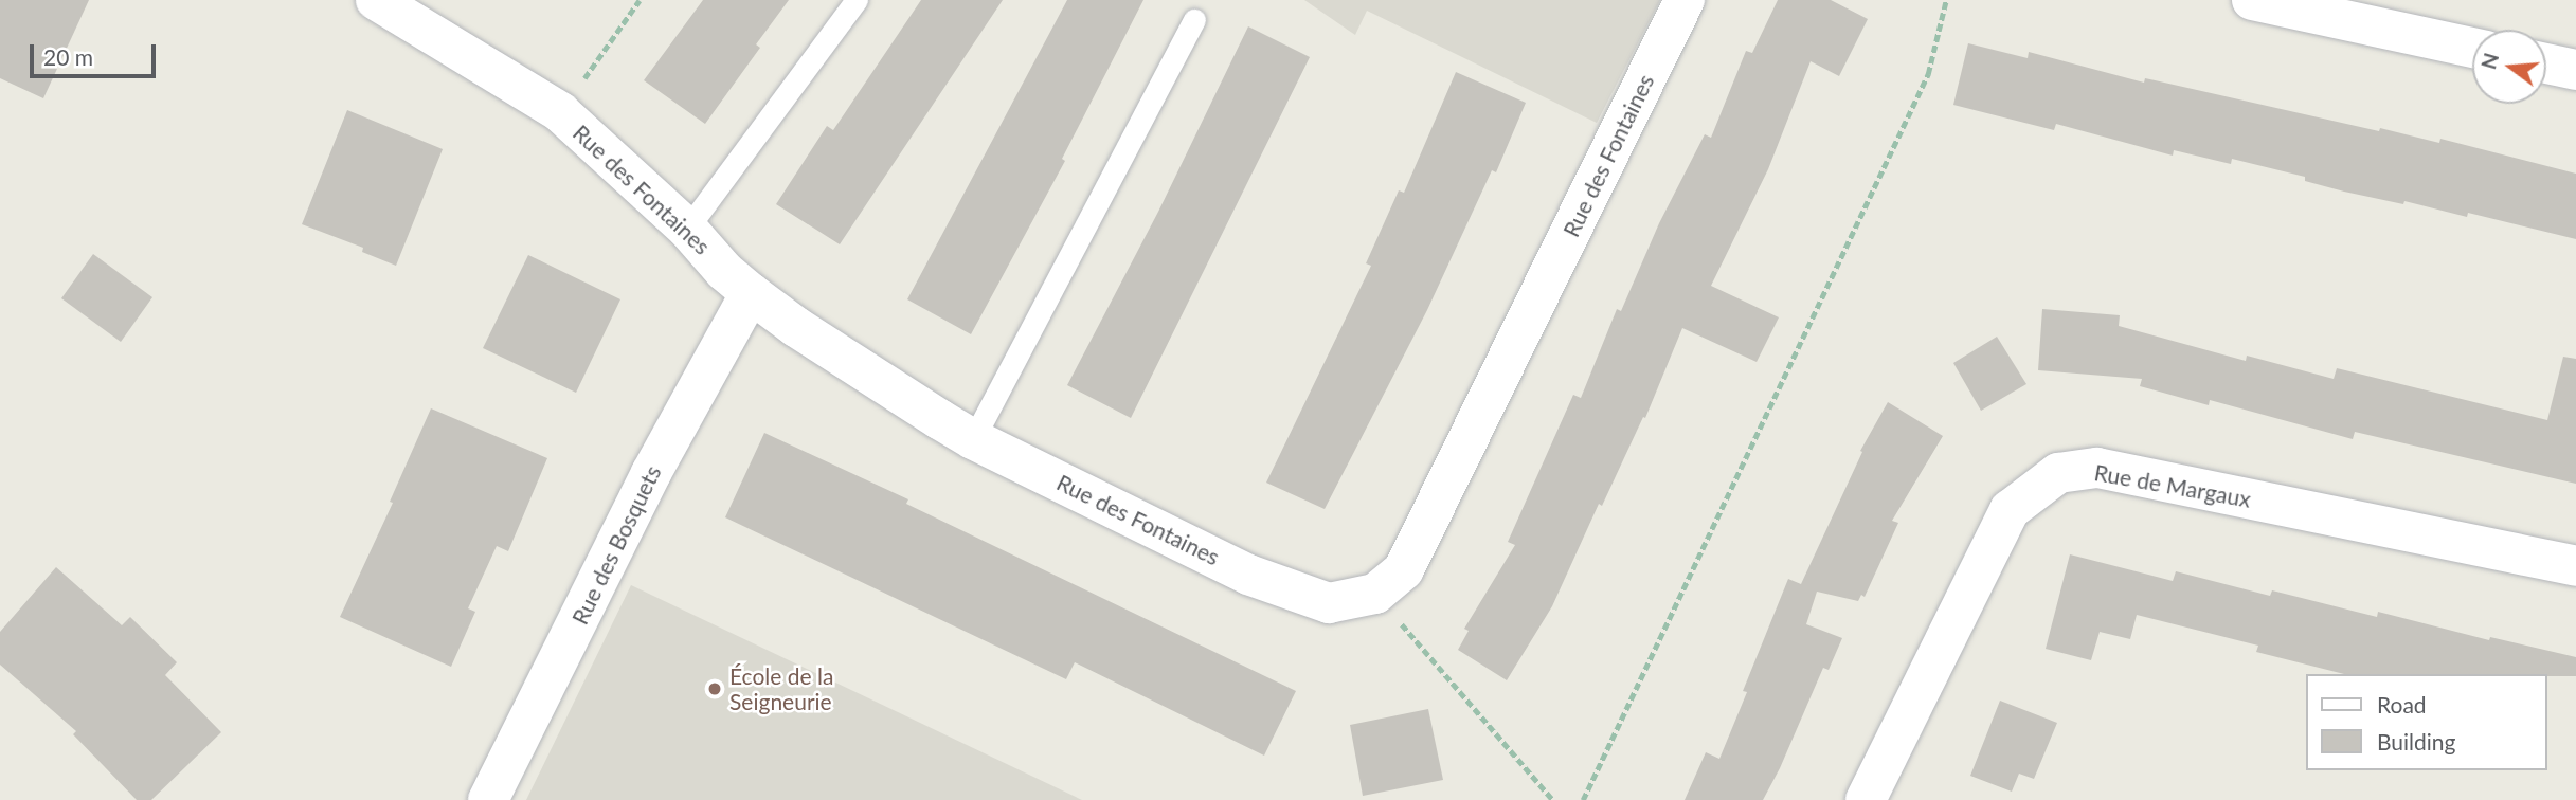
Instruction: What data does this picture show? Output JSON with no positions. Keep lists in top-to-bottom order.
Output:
{
  "streets": {
    "street": ["Rue des Fontaines", "Rue de Margaux", "Rue des Bosquets"]
  },
  "crossings": [
    ["Rue des Fontaines", "Rue des Bosquets"]
  ],
  "places": ["École de la Seigneurie"],
  "legend": ["Road", "Building"],
  "scale_bar": "20 m",
  "north": "left"
}
